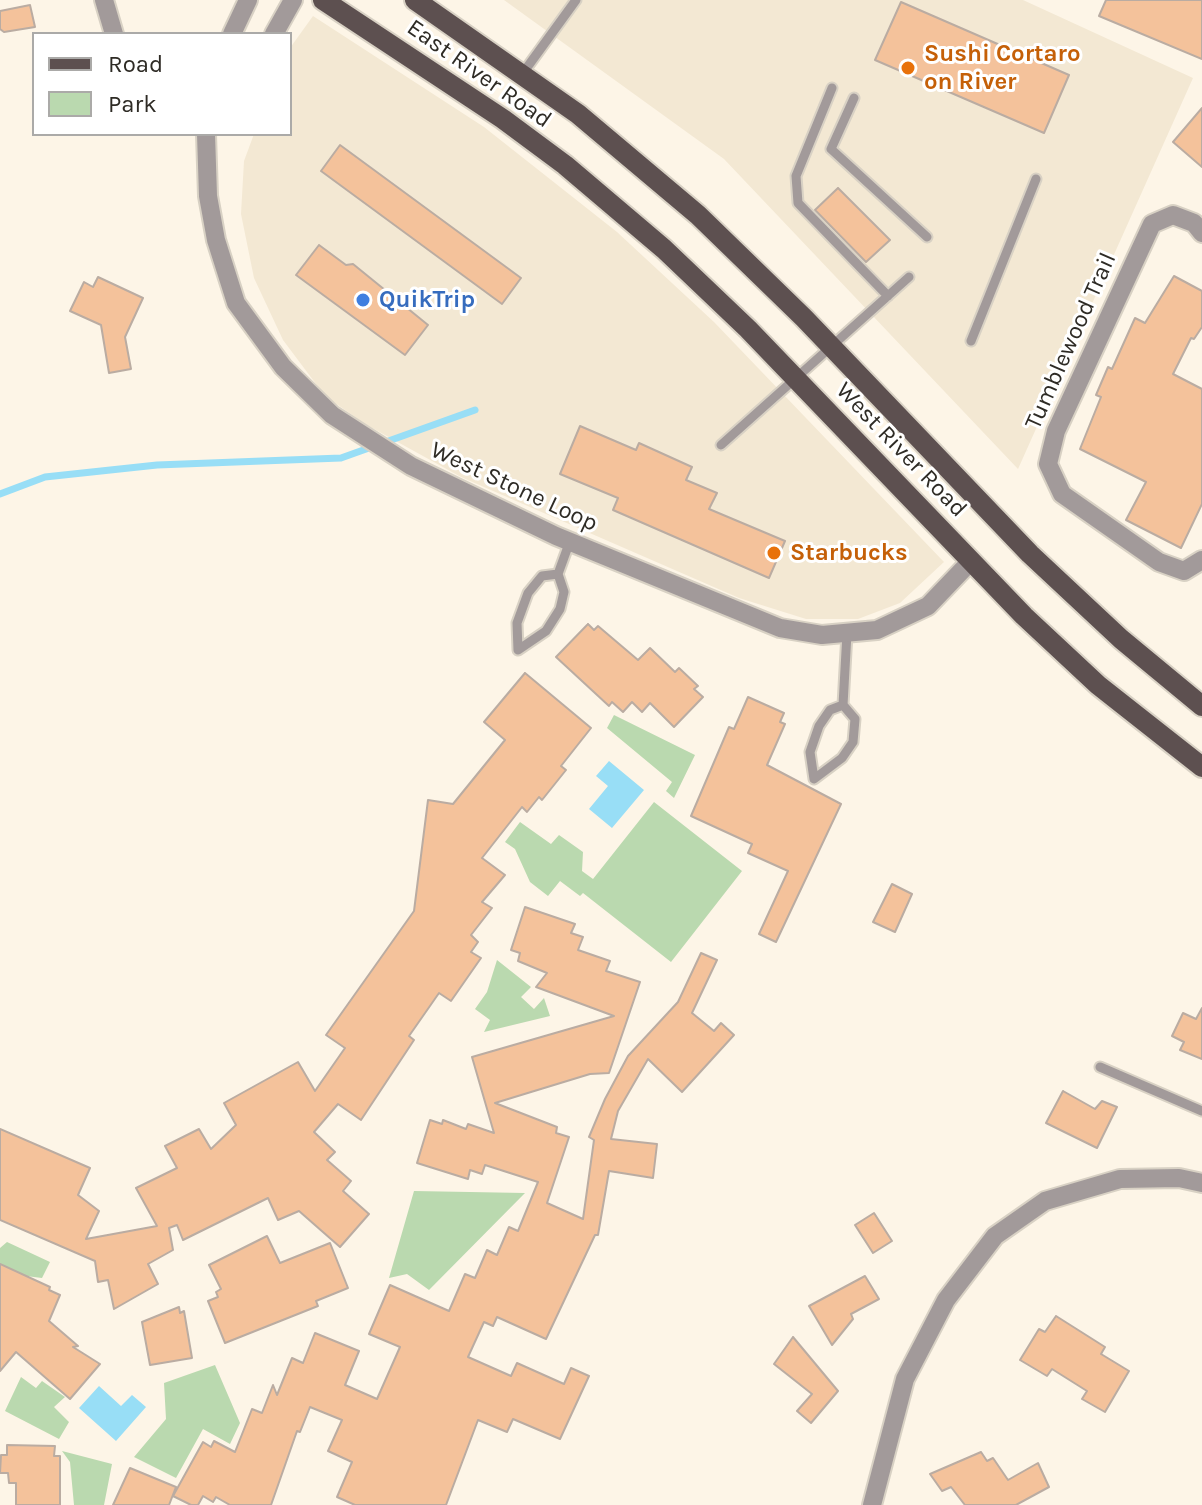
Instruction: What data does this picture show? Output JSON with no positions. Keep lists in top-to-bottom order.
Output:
{
  "streets": {
    "main road": ["East River Road", "West River Road"],
    "street": ["Tumblewood Trail", "West Stone Loop"]
  },
  "crossings": [
    ["East River Road", "West River Road"],
    ["West River Road", "West Stone Loop"]
  ],
  "places": ["Sushi Cortaro on River", "QuikTrip", "Starbucks"],
  "legend": ["Road", "Park"]
}
